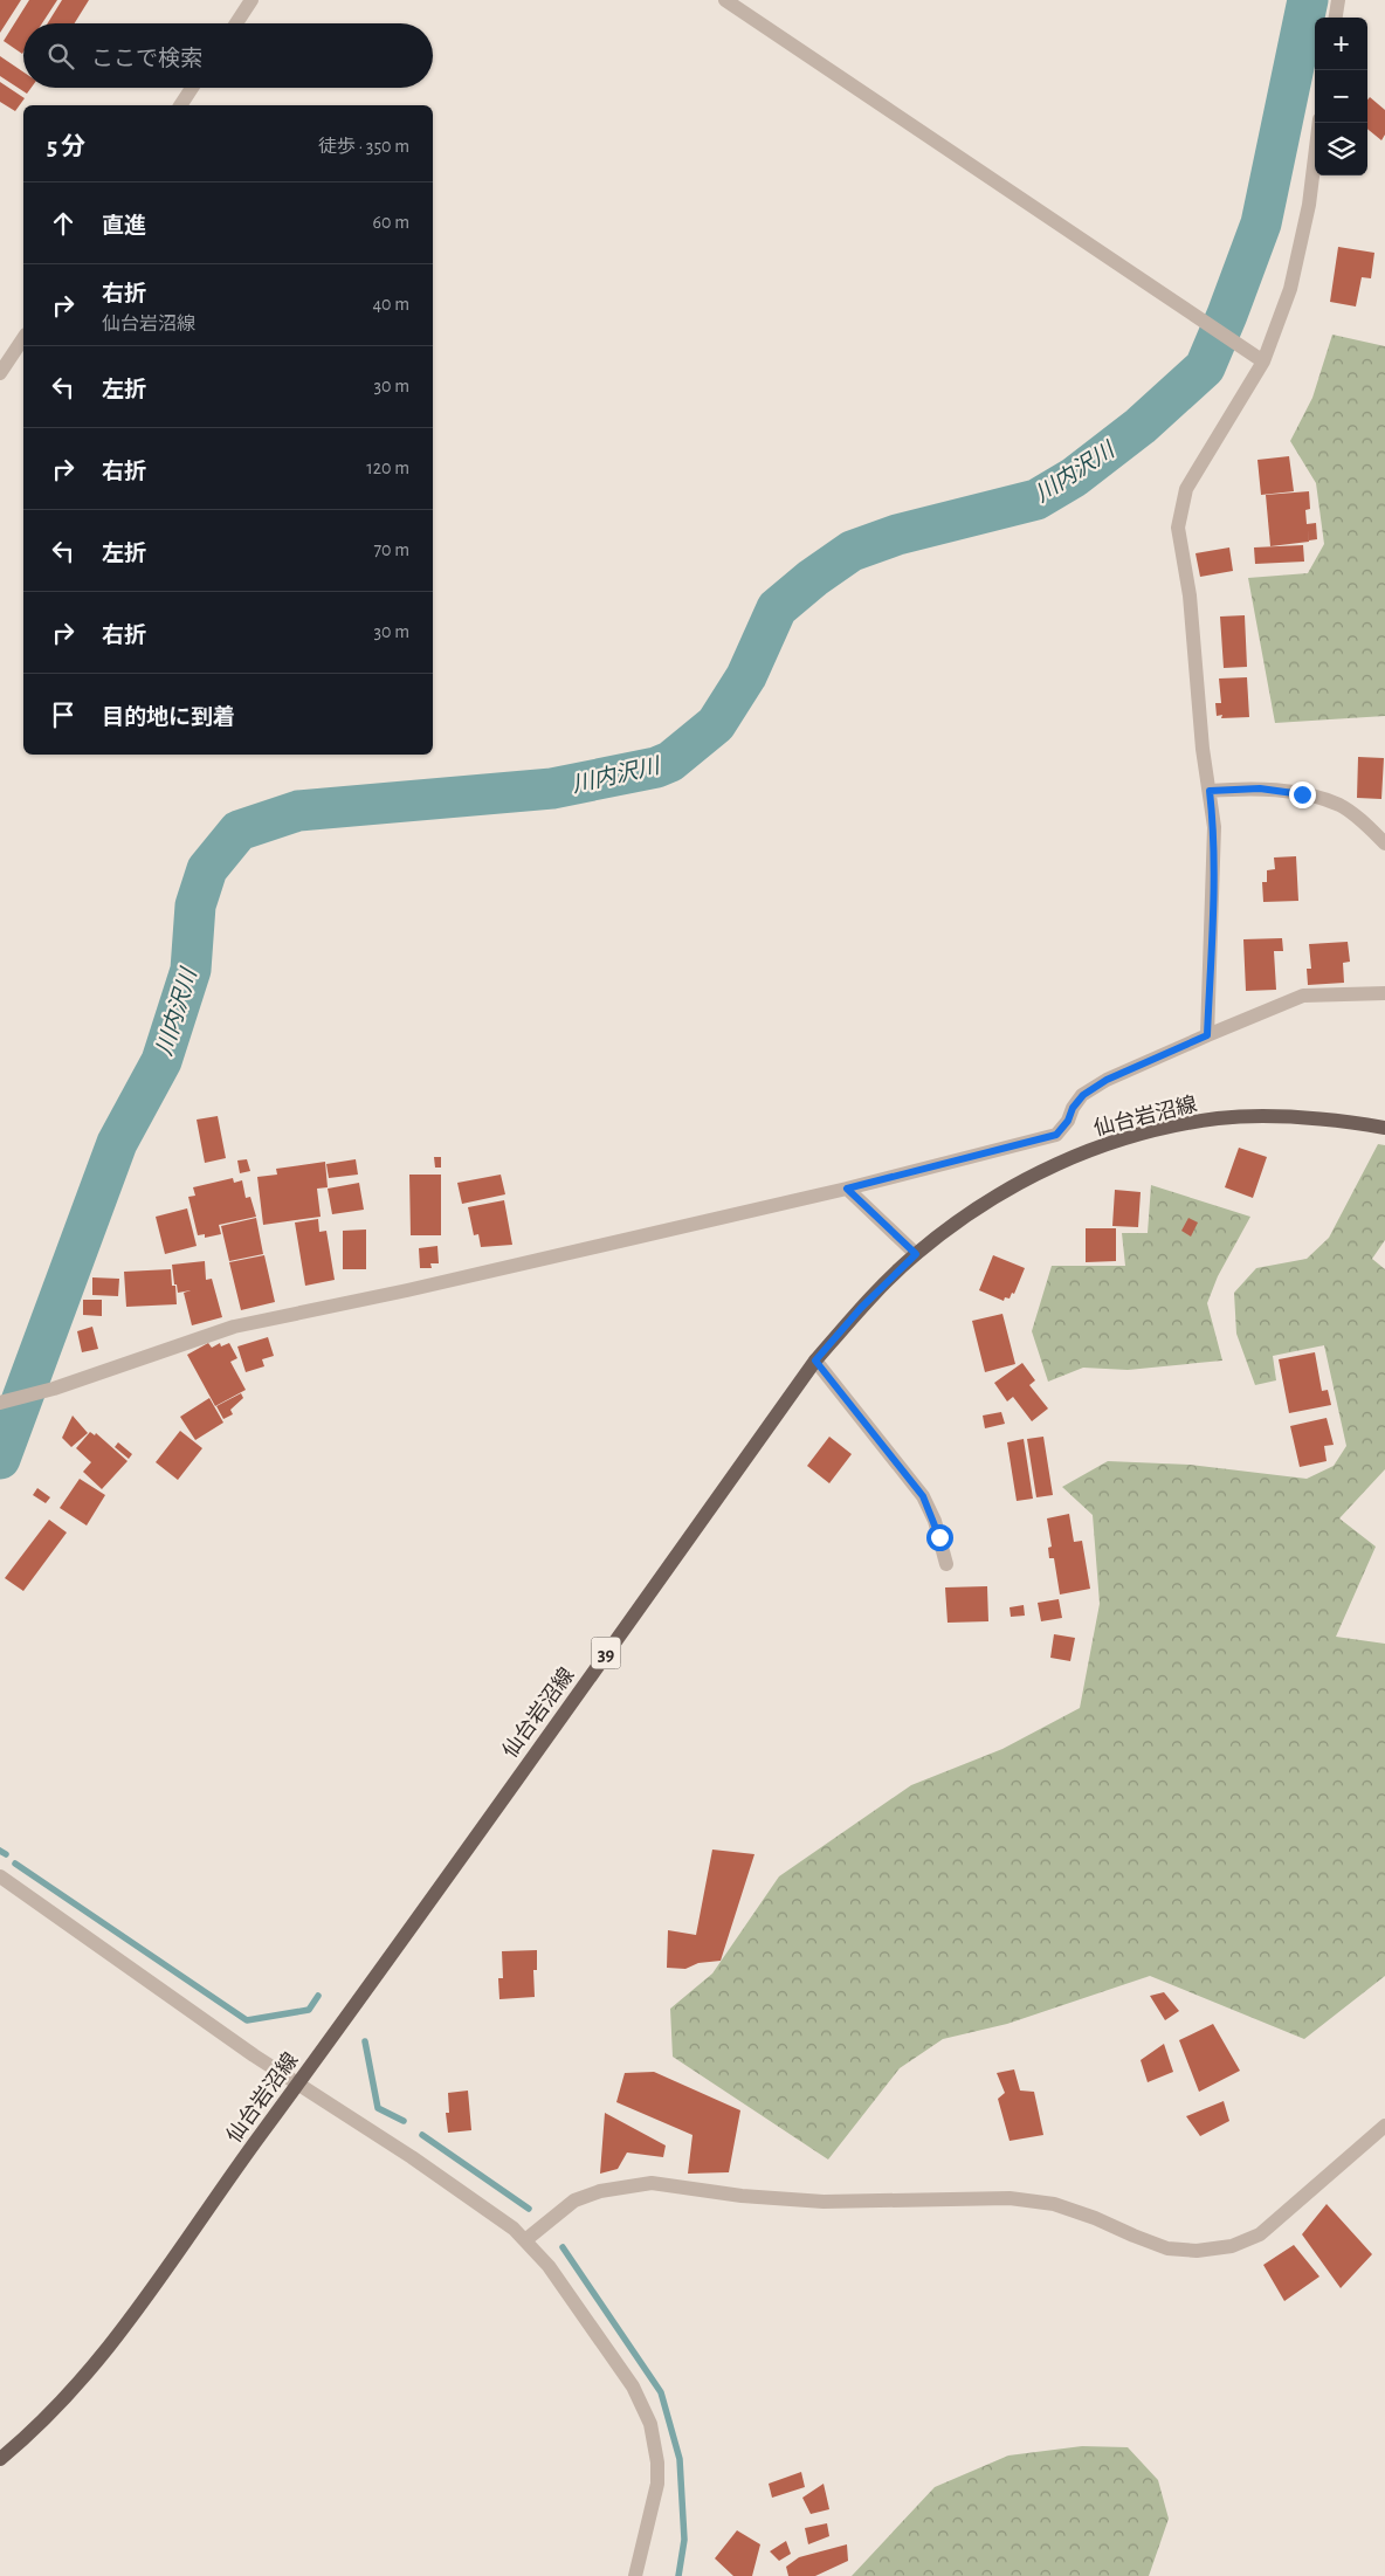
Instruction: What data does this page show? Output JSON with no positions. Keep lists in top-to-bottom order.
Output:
{
  "streets": {
    "main road": ["仙台岩沼線", "39"]
  },
  "water": ["川内沢川"],
  "page": {
    "map_buttons": ["+", "−"],
    "search": "ここで検索",
    "heading": ["5 分", "徒歩 · 350 m"],
    "list": [
      ["直進", "60 m"],
      ["右折", "仙台岩沼線", "40 m"],
      ["左折", "30 m"],
      ["右折", "120 m"],
      ["左折", "70 m"],
      ["右折", "30 m"],
      "目的地に到着"
    ]
  }
}
